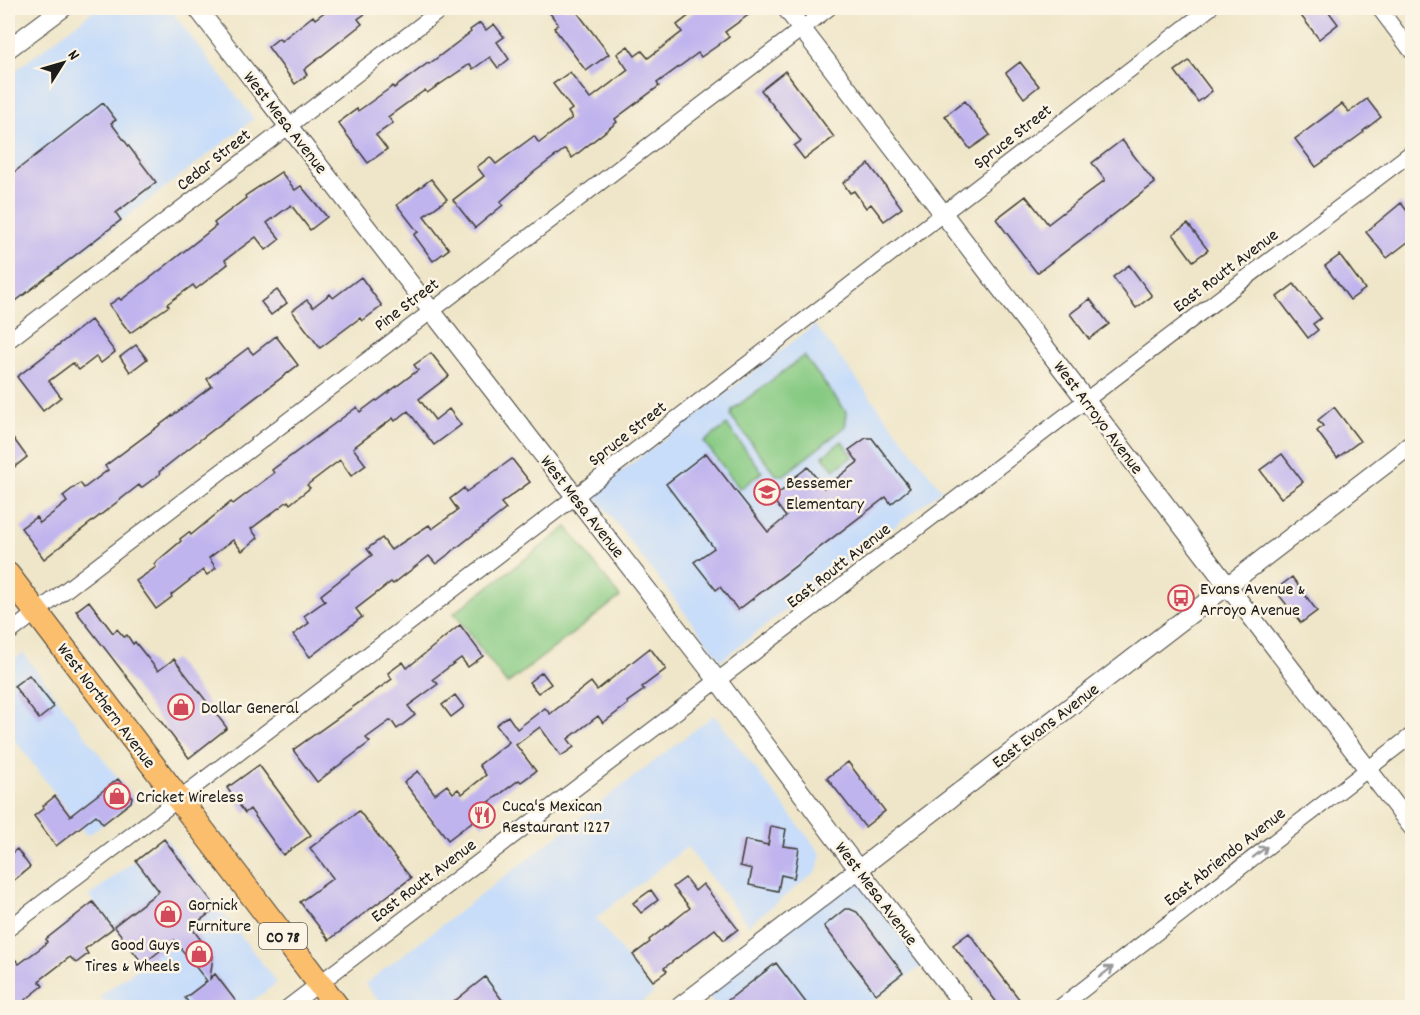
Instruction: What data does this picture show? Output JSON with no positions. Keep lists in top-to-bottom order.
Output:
{
  "streets": {
    "main road": ["West Northern Avenue", "CO 78"],
    "street": [
      "West Mesa Avenue",
      "Spruce Street",
      "Cedar Street",
      "East Routt Avenue",
      "Pine Street",
      "West Arroyo Avenue",
      "East Evans Avenue",
      "East Abriendo Avenue"
    ]
  },
  "crossings": [
    ["West Mesa Avenue", "Spruce Street"],
    ["West Mesa Avenue", "Cedar Street"],
    ["West Mesa Avenue", "East Routt Avenue"],
    ["West Mesa Avenue", "Pine Street"],
    ["West Mesa Avenue", "East Evans Avenue"],
    ["Spruce Street", "West Arroyo Avenue"],
    ["Spruce Street", "West Northern Avenue"],
    ["East Routt Avenue", "West Arroyo Avenue"],
    ["East Routt Avenue", "West Northern Avenue"],
    ["Pine Street", "West Arroyo Avenue"],
    ["Pine Street", "West Northern Avenue"],
    ["West Arroyo Avenue", "East Evans Avenue"],
    ["West Arroyo Avenue", "East Abriendo Avenue"]
  ],
  "one_way": ["East Abriendo Avenue"],
  "places": {
    "school or university": ["Bessemer Elementary"],
    "bus stop": ["Evans Avenue & Arroyo Avenue"],
    "shop": [
      "Dollar General",
      "Cricket Wireless",
      "Gornick Furniture",
      "Good Guys Tires & Wheels"
    ],
    "restaurant": ["Cuca's Mexican Restaurant 1227"]
  },
  "north": "top right"
}
